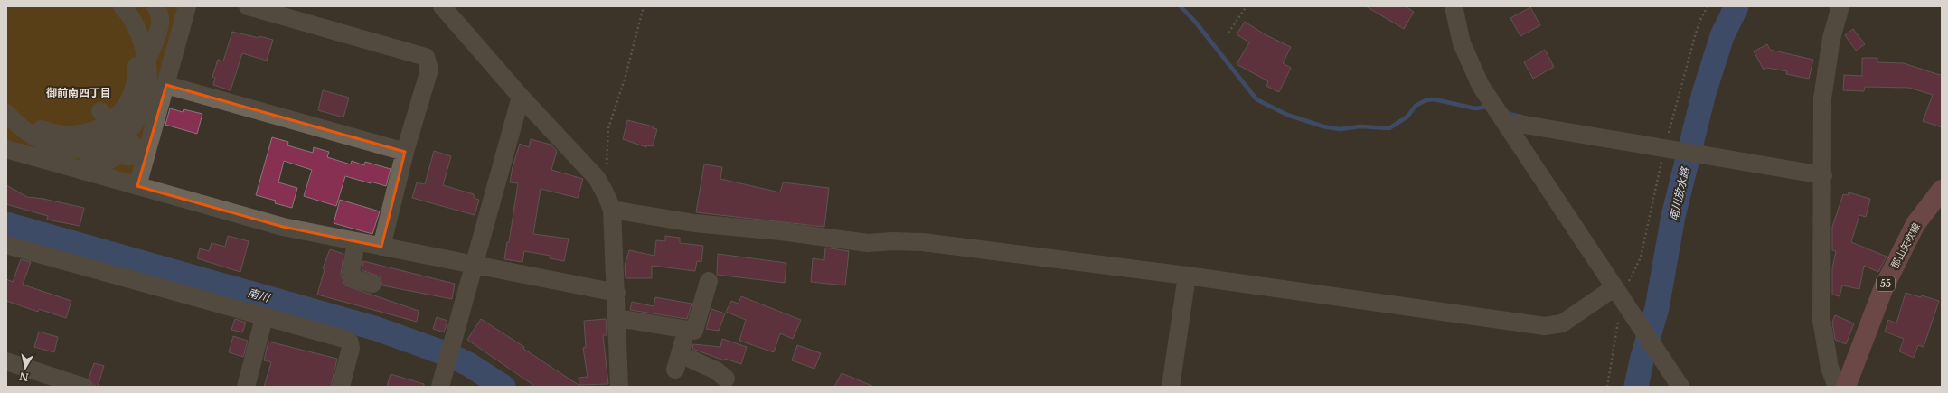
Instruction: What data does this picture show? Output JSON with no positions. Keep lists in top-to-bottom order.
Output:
{
  "streets": {
    "main road": ["郡山矢吹線", "55"]
  },
  "districts": ["御前南四丁目"],
  "water": ["南川放水路", "南川"],
  "north": "bottom"
}
